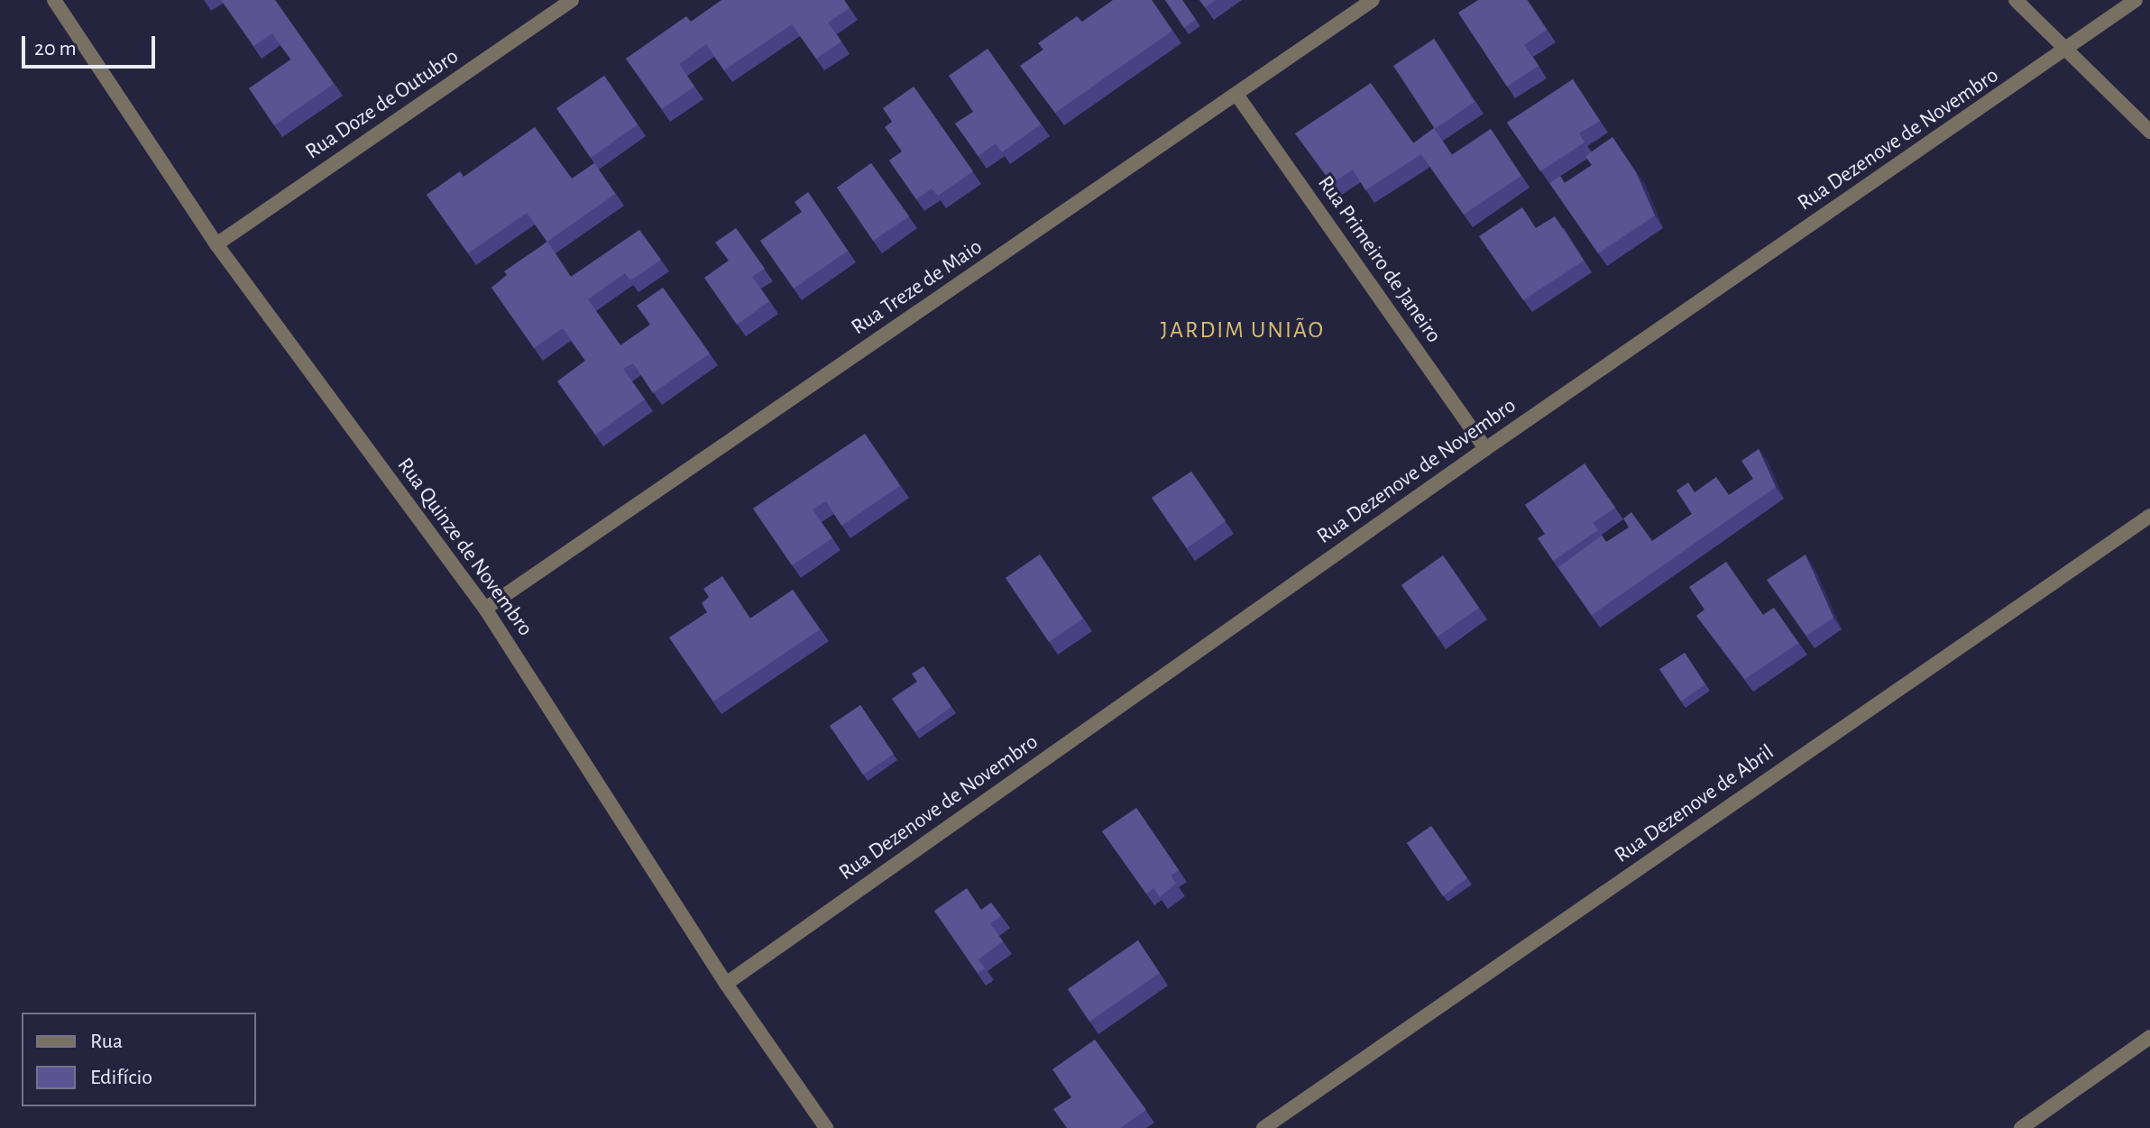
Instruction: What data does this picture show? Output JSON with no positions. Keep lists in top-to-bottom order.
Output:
{
  "streets": {
    "street": [
      "Rua Doze de Outubro",
      "Rua Dezenove de Novembro",
      "Rua Primeiro de Janeiro",
      "Rua Treze de Maio",
      "Rua Quinze de Novembro",
      "Rua Dezenove de Abril"
    ]
  },
  "crossings": [
    ["Rua Doze de Outubro", "Rua Quinze de Novembro"],
    ["Rua Dezenove de Novembro", "Rua Primeiro de Janeiro"],
    ["Rua Dezenove de Novembro", "Rua Quinze de Novembro"],
    ["Rua Primeiro de Janeiro", "Rua Treze de Maio"],
    ["Rua Treze de Maio", "Rua Quinze de Novembro"]
  ],
  "districts": ["JARDIM UNIÃO"],
  "legend": ["Rua", "Edifício"],
  "scale_bar": "20 m"
}
